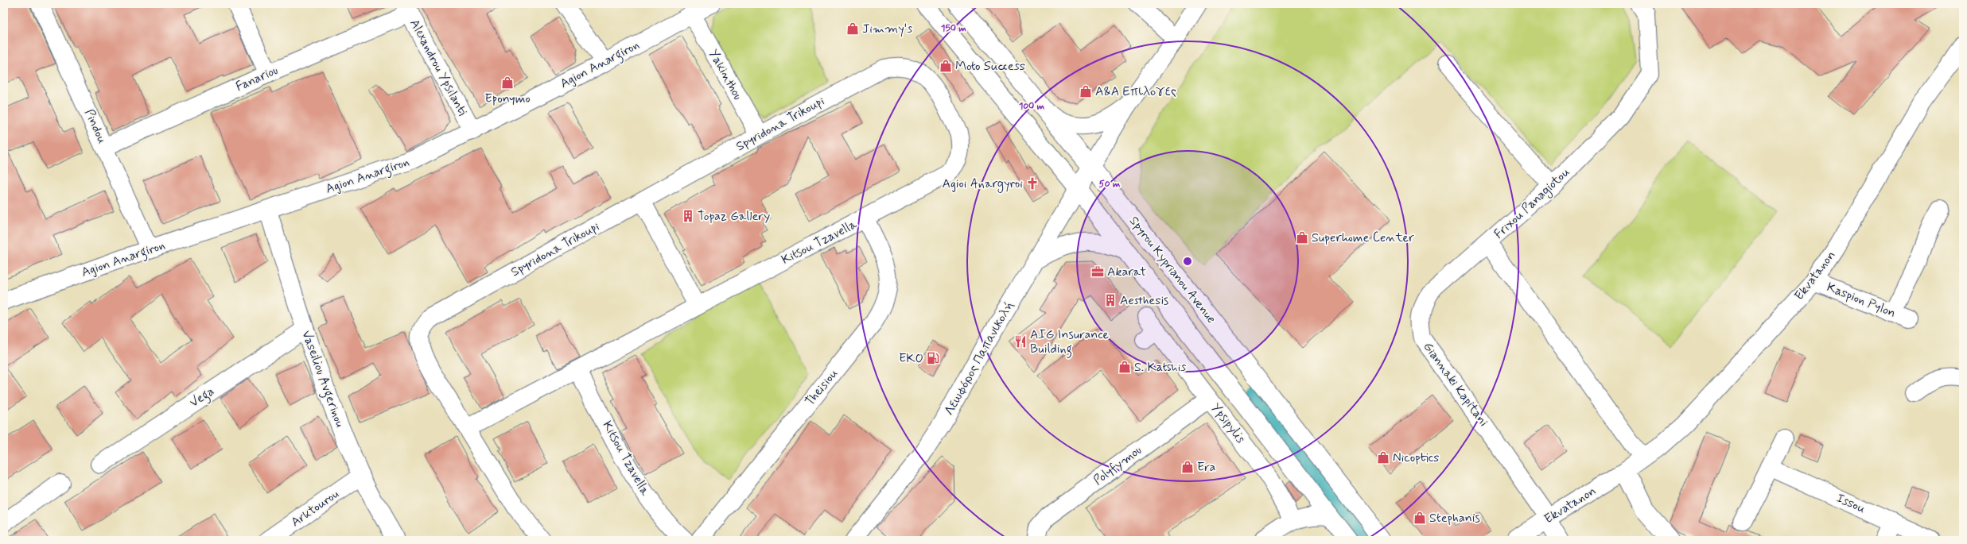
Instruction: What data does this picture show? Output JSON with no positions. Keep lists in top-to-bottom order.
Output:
{
  "streets": {
    "street": [
      "Agion Anargiron",
      "Alexandrou Ypsilanti",
      "Yakinthou",
      "Fanariou",
      "Spyridona Trikoupi",
      "Pindou",
      "Frixou Panagiotou",
      "Kitsou Tzavella",
      "Spyrou Kyprianou Avenue",
      "Ekvatanon",
      "Kaspion Pylon",
      "Λεωφόρος Παπανικολή",
      "Vaseiliou Avgerinou",
      "Giannaki Kapitani",
      "Theisiou",
      "Vega",
      "Ypsipylis",
      "Polyfymou",
      "Issou",
      "Arktourou"
    ]
  },
  "crossings": [
    ["Agion Anargiron", "Alexandrou Ypsilanti"],
    ["Agion Anargiron", "Yakinthou"],
    ["Agion Anargiron", "Pindou"],
    ["Agion Anargiron", "Vaseiliou Avgerinou"],
    ["Alexandrou Ypsilanti", "Fanariou"],
    ["Yakinthou", "Spyridona Trikoupi"],
    ["Fanariou", "Pindou"],
    ["Spyridona Trikoupi", "Kitsou Tzavella"],
    ["Frixou Panagiotou", "Ekvatanon"],
    ["Frixou Panagiotou", "Giannaki Kapitani"],
    ["Kitsou Tzavella", "Theisiou"],
    ["Spyrou Kyprianou Avenue", "Λεωφόρος Παπανικολή"],
    ["Ekvatanon", "Kaspion Pylon"],
    ["Ekvatanon", "Giannaki Kapitani"],
    ["Vaseiliou Avgerinou", "Vega"],
    ["Vaseiliou Avgerinou", "Arktourou"],
    ["Ypsipylis", "Polyfymou"]
  ],
  "places": {
    "shop": [
      "Jimmy's",
      "Moto Success",
      "Eponymo",
      "Α&Α Επιλογες",
      "Superhome Center",
      "S. Katshis",
      "Nicoptics",
      "Era",
      "Stephanis"
    ],
    "church": ["Agioi Anargyroi"],
    "building": ["Topaz Gallery", "Aesthesis"],
    "office": ["Akarat"],
    "restaurant": ["AIG Insurance Building"],
    "fuel station": ["EKO"]
  },
  "rings": ["150 m", "100 m", "50 m"]
}
